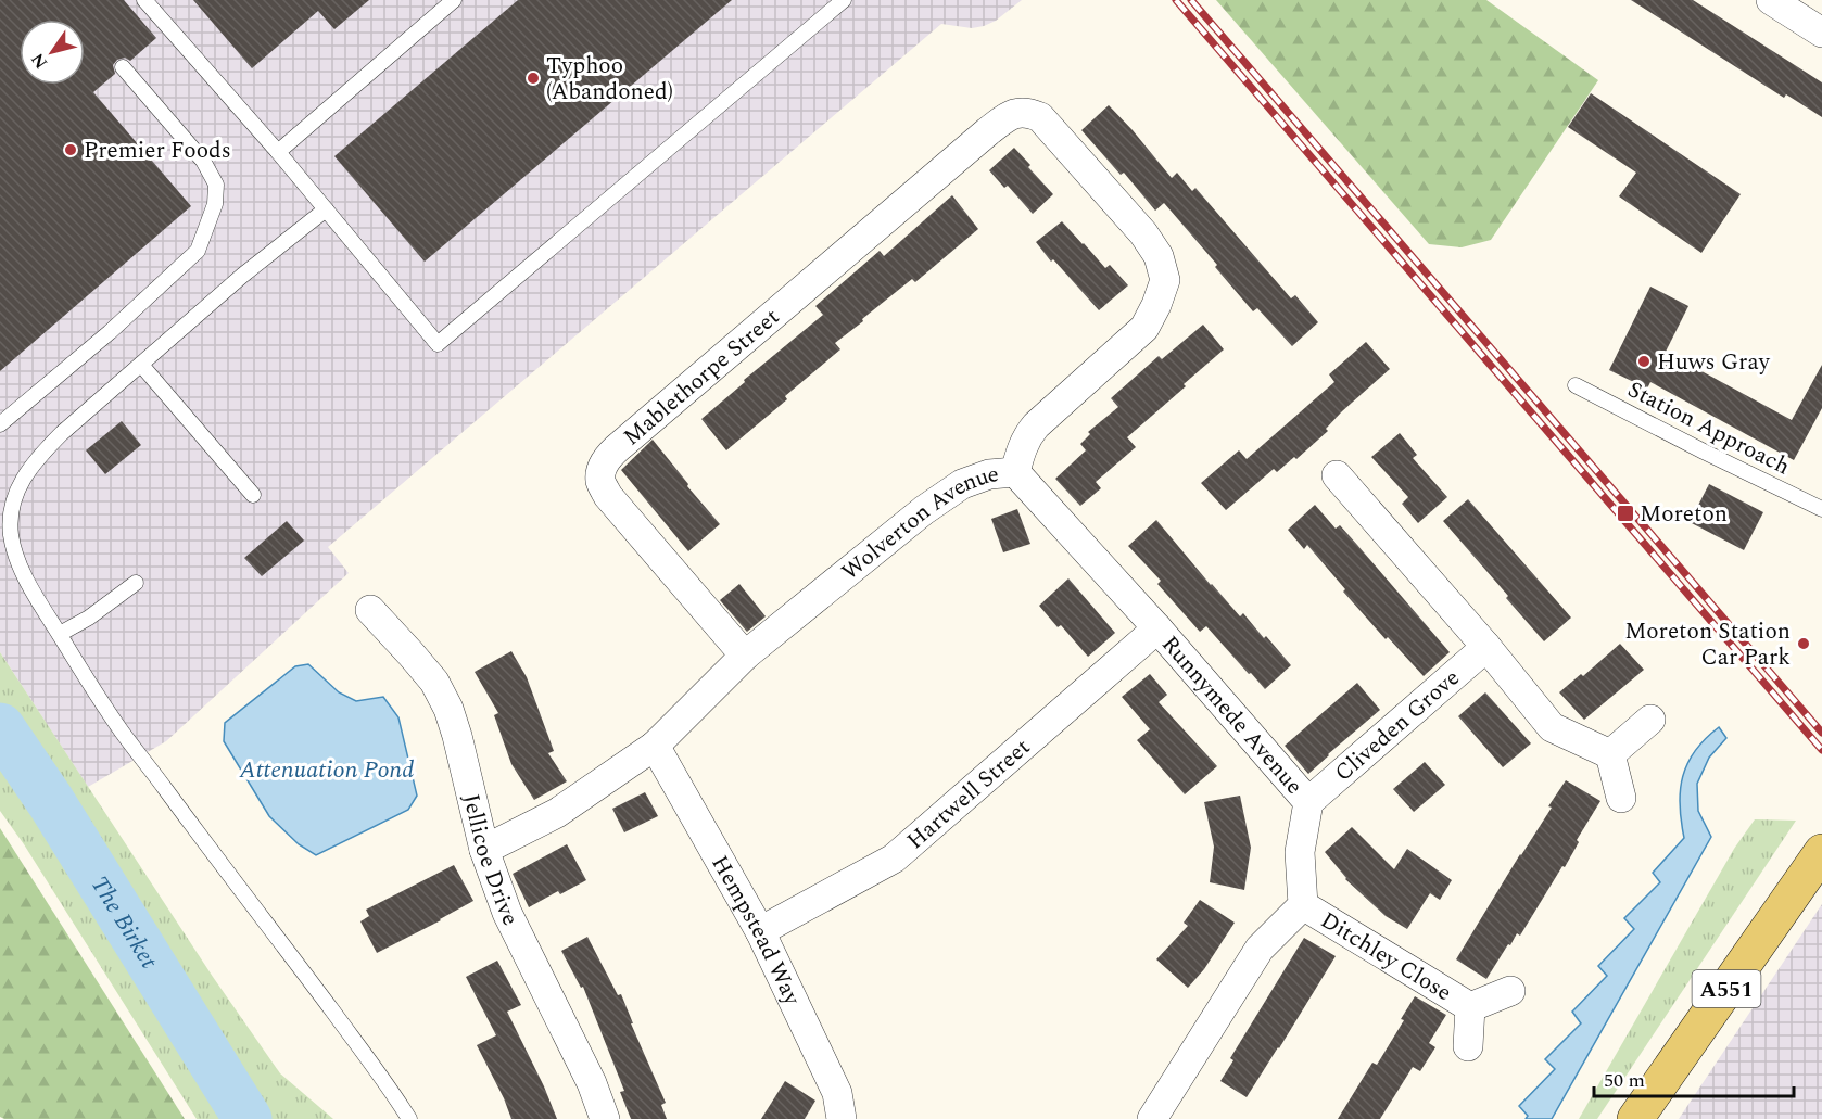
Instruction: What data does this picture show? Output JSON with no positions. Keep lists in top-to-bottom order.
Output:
{
  "streets": {
    "main road": ["A551"],
    "street": [
      "Mablethorpe Street",
      "Wolverton Avenue",
      "Runnymede Avenue",
      "Cliveden Grove",
      "Hartwell Street",
      "Jellicoe Drive",
      "Hempstead Way",
      "Ditchley Close"
    ],
    "lane": ["Station Approach"]
  },
  "crossings": [
    ["Mablethorpe Street", "Wolverton Avenue"],
    ["Wolverton Avenue", "Runnymede Avenue"],
    ["Wolverton Avenue", "Jellicoe Drive"],
    ["Wolverton Avenue", "Hempstead Way"],
    ["Runnymede Avenue", "Cliveden Grove"],
    ["Runnymede Avenue", "Hartwell Street"],
    ["Runnymede Avenue", "Ditchley Close"],
    ["Hartwell Street", "Hempstead Way"]
  ],
  "water": ["Attenuation Pond", "The Birket"],
  "places": {
    "other": [
      "Typhoo (Abandoned)",
      "Premier Foods",
      "Huws Gray",
      "Moreton Station Car Park"
    ],
    "transit": ["Moreton"]
  },
  "scale_bar": "50 m",
  "north": "bottom left"
}
